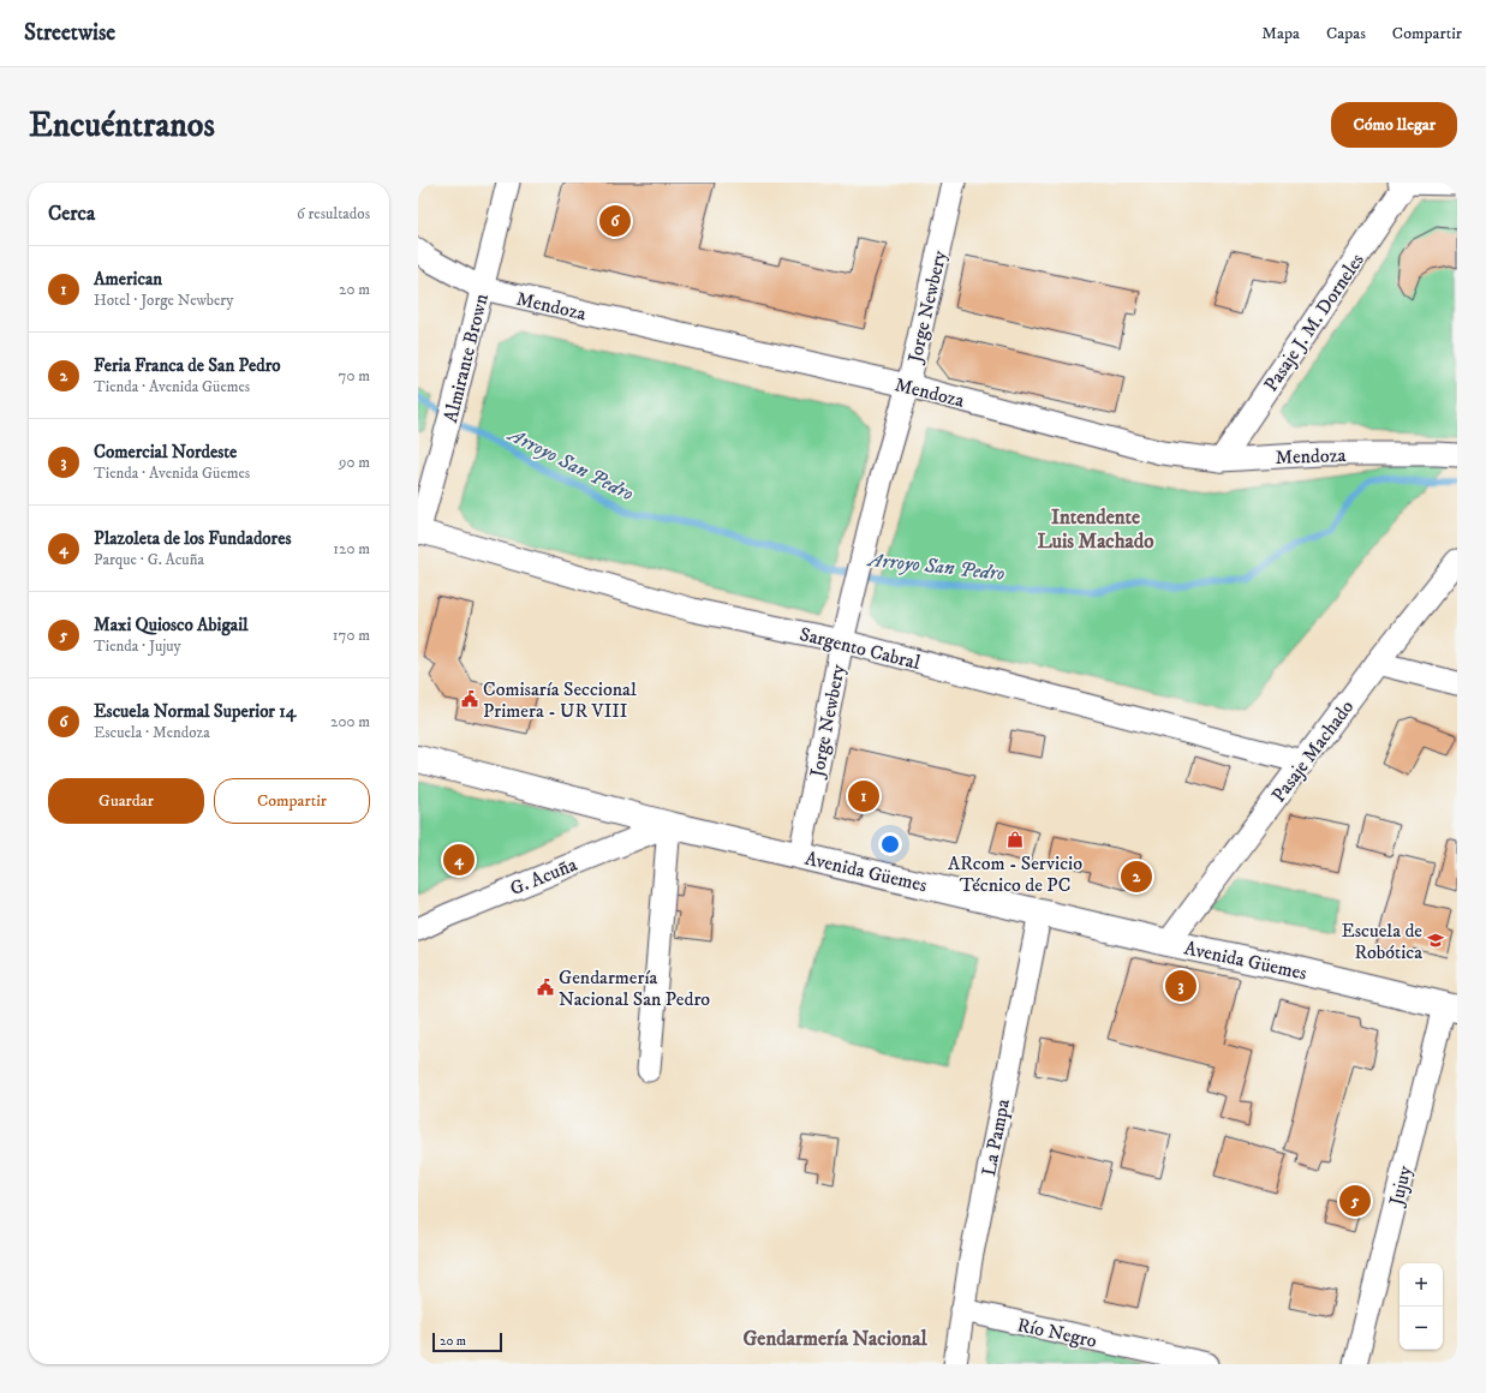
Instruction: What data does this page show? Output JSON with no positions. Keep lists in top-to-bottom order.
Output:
{
  "streets": {
    "main road": ["Avenida Güemes"],
    "street": [
      "Mendoza",
      "Jorge Newbery",
      "Pasaje J. M. Dorneles",
      "Almirante Brown",
      "Sargento Cabral",
      "Pasaje Machado",
      "G. Acuña",
      "La Pampa",
      "Jujuy",
      "Río Negro"
    ]
  },
  "crossings": [
    ["Mendoza", "Jorge Newbery"],
    ["Mendoza", "Pasaje J. M. Dorneles"],
    ["Mendoza", "Almirante Brown"],
    ["Jorge Newbery", "Sargento Cabral"],
    ["Jorge Newbery", "Avenida Güemes"],
    ["Almirante Brown", "Sargento Cabral"],
    ["Sargento Cabral", "Pasaje Machado"],
    ["Pasaje Machado", "Avenida Güemes"],
    ["Avenida Güemes", "G. Acuña"],
    ["Avenida Güemes", "La Pampa"],
    ["Avenida Güemes", "Jujuy"],
    ["La Pampa", "Río Negro"]
  ],
  "districts": ["Intendente Luis Machado", "Gendarmería Nacional"],
  "water": ["Arroyo San Pedro"],
  "places": {
    "public building": ["Comisaría Seccional Primera - UR VIII", "Gendarmería Nacional San Pedro"],
    "shop": ["ARcom - Servicio Técnico de PC"],
    "school or university": ["Escuela de Robótica"]
  },
  "scale_bar": "20 m",
  "page": {
    "header": "Streetwise",
    "nav": ["Mapa", "Capas", "Compartir"],
    "buttons": [
      "Cómo llegar",
      ["Guardar", "Compartir"]
    ],
    "title": "Encuéntranos",
    "heading": ["Cerca", "6 resultados"],
    "pins": [
      "6",
      "1",
      "4",
      "2",
      "3",
      "5"
    ],
    "list": [
      {
        "mark": "1",
        "name": "American",
        "note": "Hotel · Jorge Newbery",
        "value": "20 m"
      },
      {
        "mark": "2",
        "name": "Feria Franca de San Pedro",
        "note": "Tienda · Avenida Güemes",
        "value": "70 m"
      },
      {
        "mark": "3",
        "name": "Comercial Nordeste",
        "note": "Tienda · Avenida Güemes",
        "value": "90 m"
      },
      {
        "mark": "4",
        "name": "Plazoleta de los Fundadores",
        "note": "Parque · G. Acuña",
        "value": "120 m"
      },
      {
        "mark": "5",
        "name": "Maxi Quiosco Abigail",
        "note": "Tienda · Jujuy",
        "value": "170 m"
      },
      {
        "mark": "6",
        "name": "Escuela Normal Superior 14",
        "note": "Escuela · Mendoza",
        "value": "200 m"
      }
    ],
    "map_buttons": ["+", "−"],
    "scale": "20 m"
  }
}
